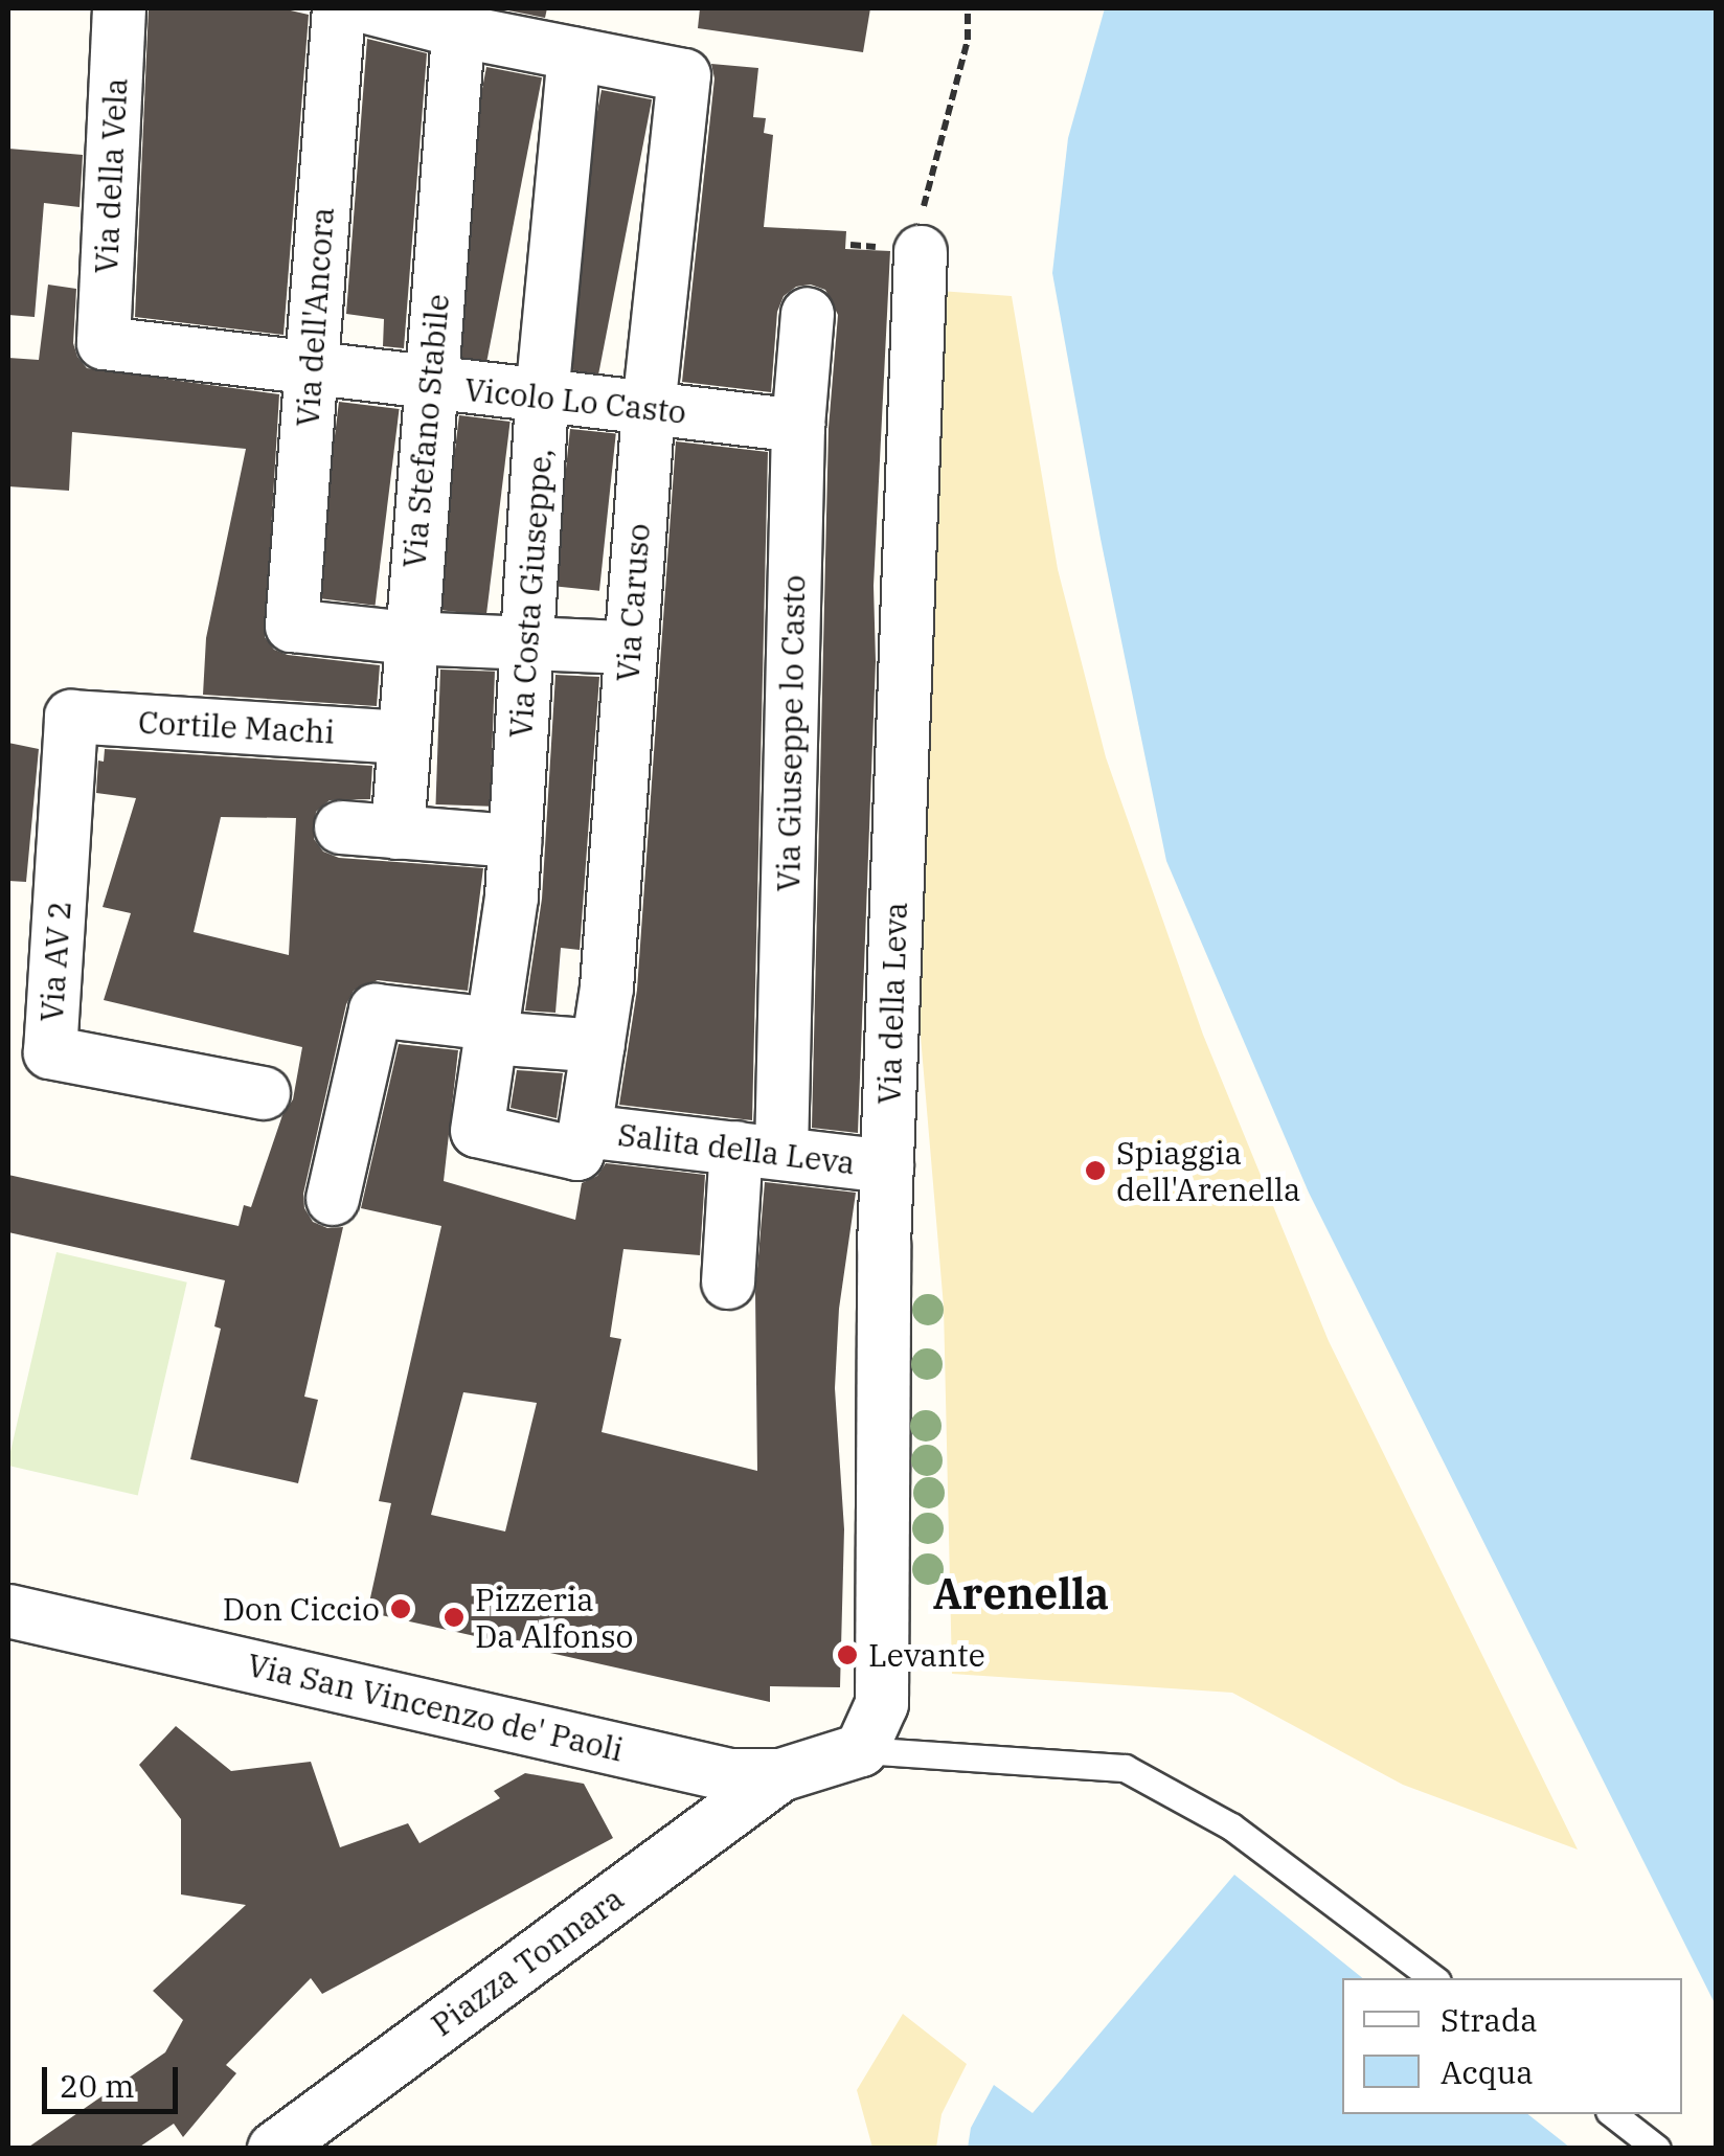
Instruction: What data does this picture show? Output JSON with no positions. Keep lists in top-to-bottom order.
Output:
{
  "streets": {
    "street": [
      "Via della Vela",
      "Via dell'Ancora",
      "Vicolo Lo Casto",
      "Via Stefano Stabile",
      "Via Costa Giuseppe,",
      "Via Caruso",
      "Cortile Machi",
      "Via Giuseppe lo Casto",
      "Via AV 2",
      "Via della Leva",
      "Salita della Leva",
      "Via San Vincenzo de' Paoli",
      "Piazza Tonnara"
    ]
  },
  "crossings": [
    ["Via della Vela", "Vicolo Lo Casto"],
    ["Via dell'Ancora", "Vicolo Lo Casto"],
    ["Via dell'Ancora", "Via Stefano Stabile"],
    ["Vicolo Lo Casto", "Via Stefano Stabile"],
    ["Vicolo Lo Casto", "Via Costa Giuseppe,"],
    ["Vicolo Lo Casto", "Via Caruso"],
    ["Vicolo Lo Casto", "Via Giuseppe lo Casto"],
    ["Via Stefano Stabile", "Cortile Machi"],
    ["Via Costa Giuseppe,", "Via Caruso"],
    ["Via Costa Giuseppe,", "Salita della Leva"],
    ["Via Caruso", "Salita della Leva"],
    ["Cortile Machi", "Via AV 2"],
    ["Via Giuseppe lo Casto", "Salita della Leva"],
    ["Via della Leva", "Salita della Leva"],
    ["Via della Leva", "Via San Vincenzo de' Paoli"],
    ["Via San Vincenzo de' Paoli", "Piazza Tonnara"]
  ],
  "districts": ["Arenella"],
  "places": [
    "Spiaggia dell'Arenella",
    "Don Ciccio",
    "Pizzeria Da Alfonso",
    "Levante"
  ],
  "legend": ["Strada", "Acqua"],
  "scale_bar": "20 m"
}
